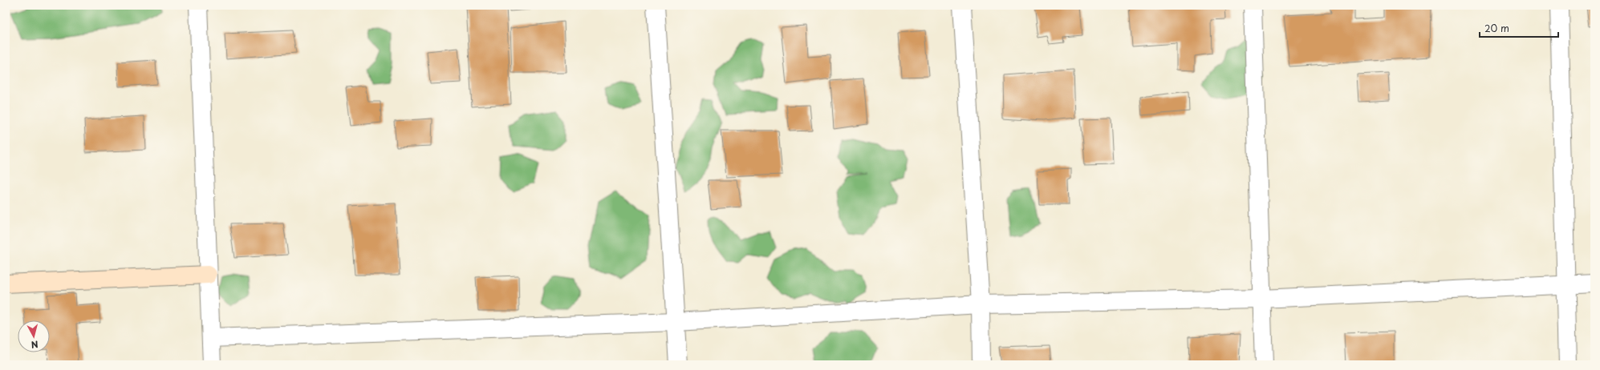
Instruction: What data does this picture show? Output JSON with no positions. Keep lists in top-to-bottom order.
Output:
{
  "scale_bar": "20 m",
  "north": "bottom"
}
